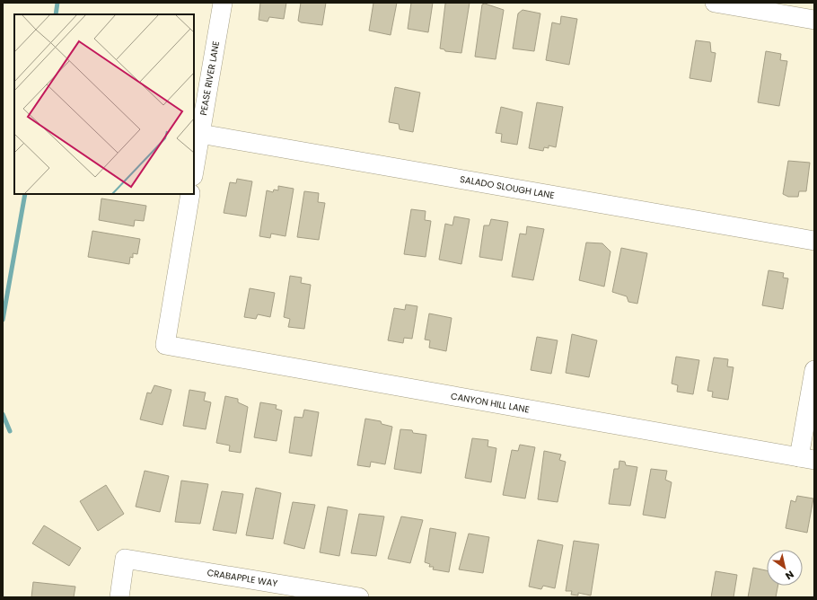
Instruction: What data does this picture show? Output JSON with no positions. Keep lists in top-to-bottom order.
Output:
{
  "streets": {
    "street": [
      "PEASE RIVER LANE",
      "SALADO SLOUGH LANE",
      "CANYON HILL LANE",
      "CRABAPPLE WAY"
    ]
  },
  "crossings": [
    ["PEASE RIVER LANE", "SALADO SLOUGH LANE"]
  ],
  "north": "bottom right"
}
